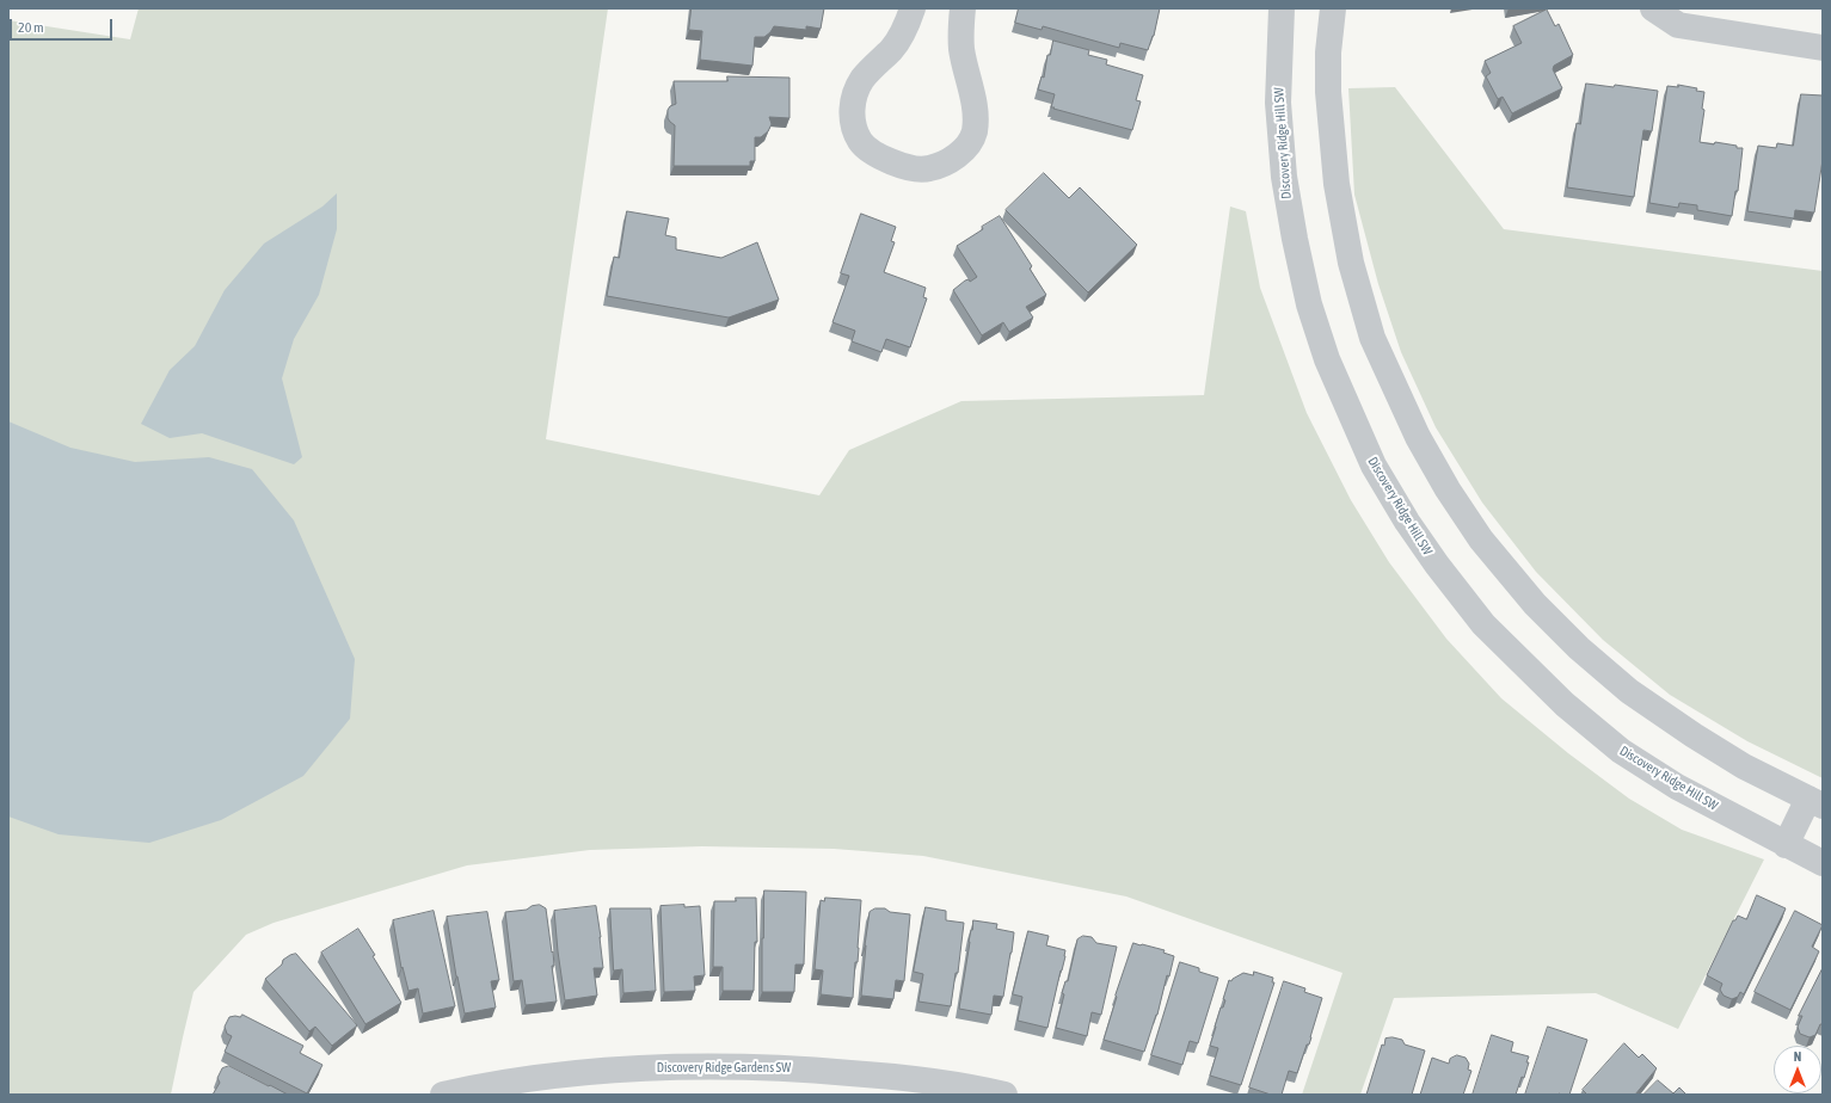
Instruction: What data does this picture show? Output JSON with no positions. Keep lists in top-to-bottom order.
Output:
{
  "streets": {
    "street": ["Discovery Ridge Hill SW", "Discovery Ridge Gardens SW"]
  },
  "scale_bar": "20 m",
  "north": "top"
}
